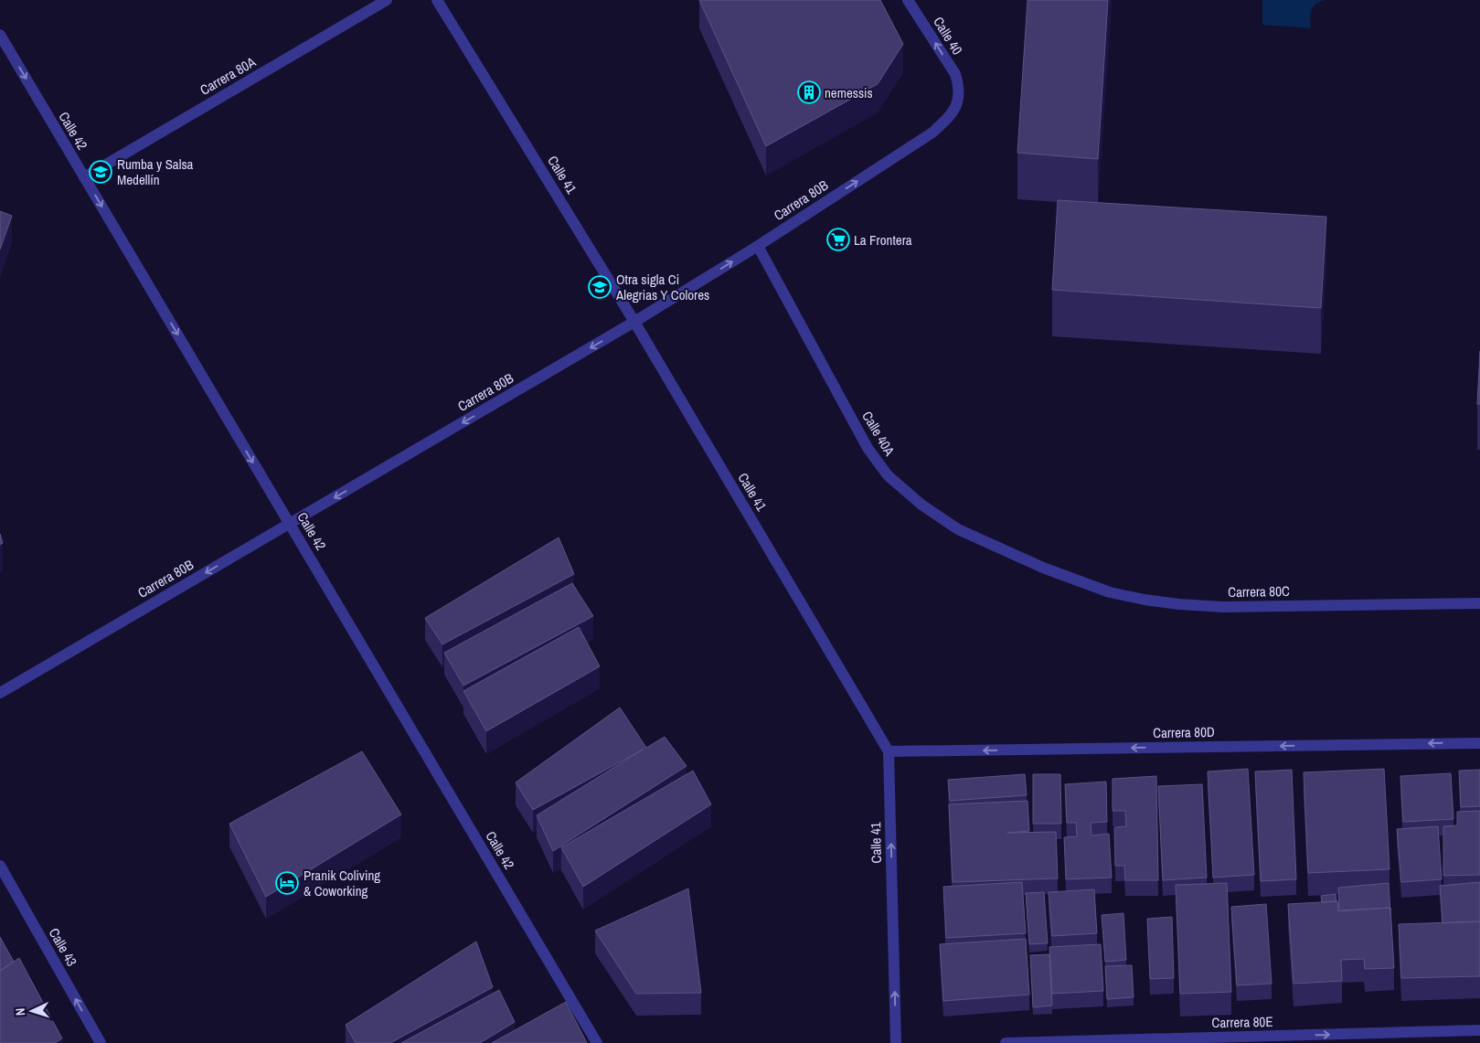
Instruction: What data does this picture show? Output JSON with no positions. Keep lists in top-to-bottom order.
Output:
{
  "streets": {
    "street": [
      "Calle 40",
      "Carrera 80A",
      "Calle 42",
      "Calle 41",
      "Carrera 80B",
      "Calle 40A",
      "Carrera 80C",
      "Carrera 80D",
      "Calle 43",
      "Carrera 80E"
    ]
  },
  "crossings": [
    ["Calle 40", "Carrera 80B"],
    ["Carrera 80A", "Calle 42"],
    ["Calle 42", "Carrera 80B"],
    ["Calle 41", "Carrera 80B"],
    ["Calle 41", "Carrera 80D"],
    ["Carrera 80B", "Calle 40A"],
    ["Calle 40A", "Carrera 80C"]
  ],
  "one_way": [
    "Calle 40",
    "Calle 42",
    "Carrera 80D",
    "Calle 43",
    "Carrera 80E"
  ],
  "places": {
    "building": ["nemessis"],
    "school or university": ["Rumba y Salsa Medellín", "Otra sigla Ci Alegrias Y Colores"],
    "supermarket": ["La Frontera"],
    "hotel": ["Pranik Coliving & Coworking"]
  },
  "north": "left"
}
